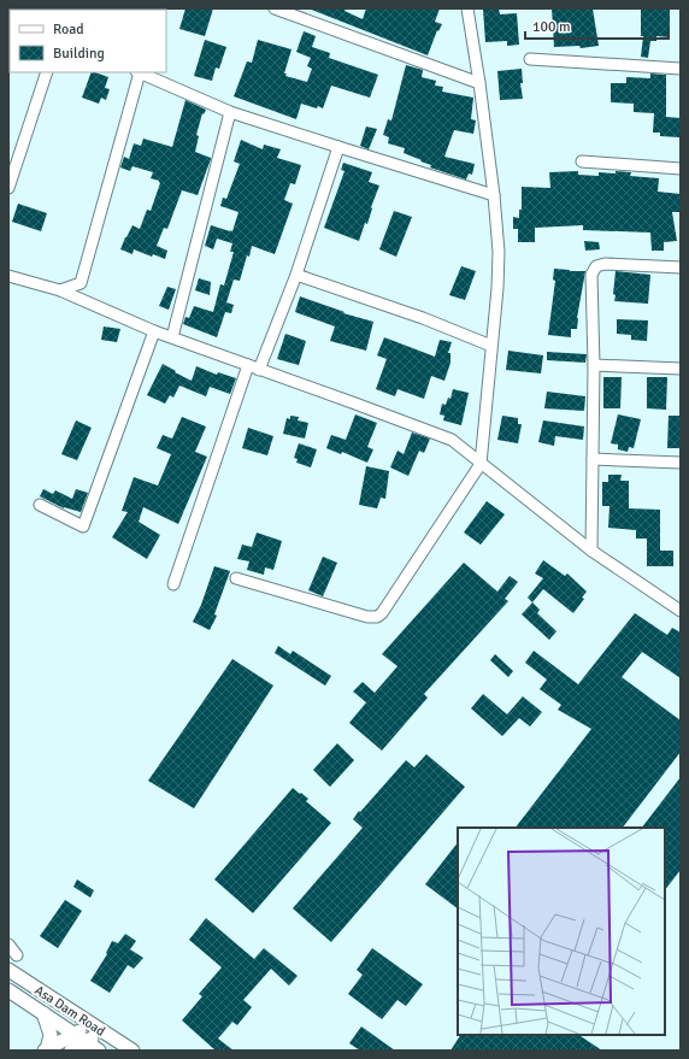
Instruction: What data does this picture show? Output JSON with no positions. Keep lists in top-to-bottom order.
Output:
{
  "streets": {
    "main road": ["Asa Dam Road"]
  },
  "legend": ["Road", "Building"],
  "scale_bar": "100 m"
}
